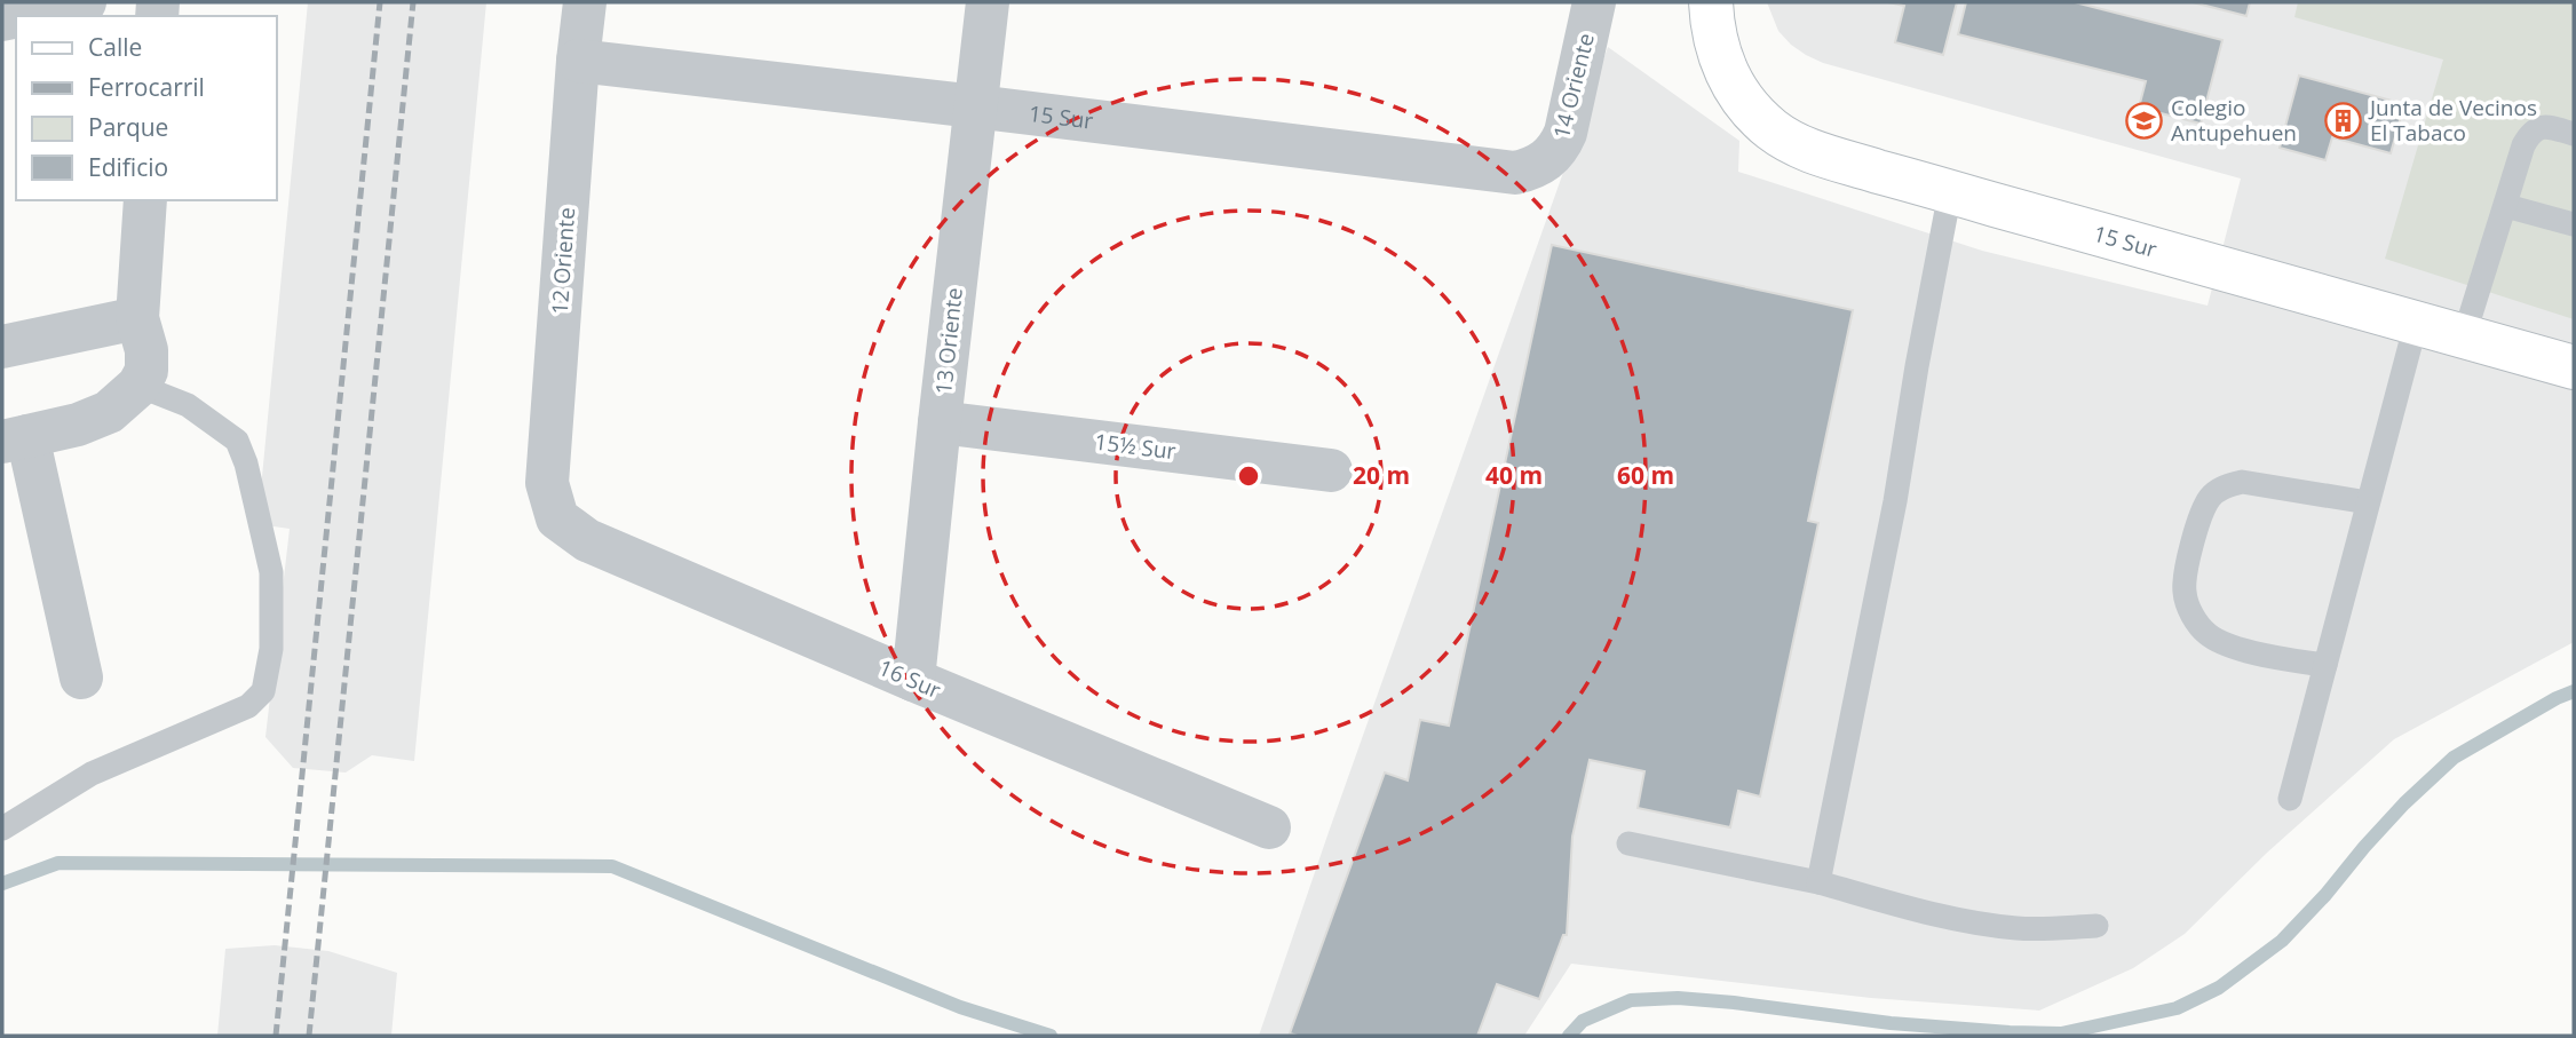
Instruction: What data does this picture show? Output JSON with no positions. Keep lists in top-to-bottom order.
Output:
{
  "streets": {
    "main road": ["15 Sur"],
    "street": [
      "14 Oriente",
      "12 Oriente",
      "13 Oriente",
      "15½ Sur",
      "16 Sur"
    ]
  },
  "crossings": [
    ["14 Oriente", "15 Sur"],
    ["15 Sur", "12 Oriente"],
    ["15 Sur", "13 Oriente"],
    ["12 Oriente", "16 Sur"],
    ["13 Oriente", "15½ Sur"],
    ["13 Oriente", "16 Sur"]
  ],
  "places": {
    "school or university": ["Colegio Antupehuen"],
    "building": ["Junta de Vecinos El Tabaco"]
  },
  "legend": [
    "Calle",
    "Ferrocarril",
    "Parque",
    "Edificio"
  ],
  "rings": ["20 m", "40 m", "60 m"]
}
